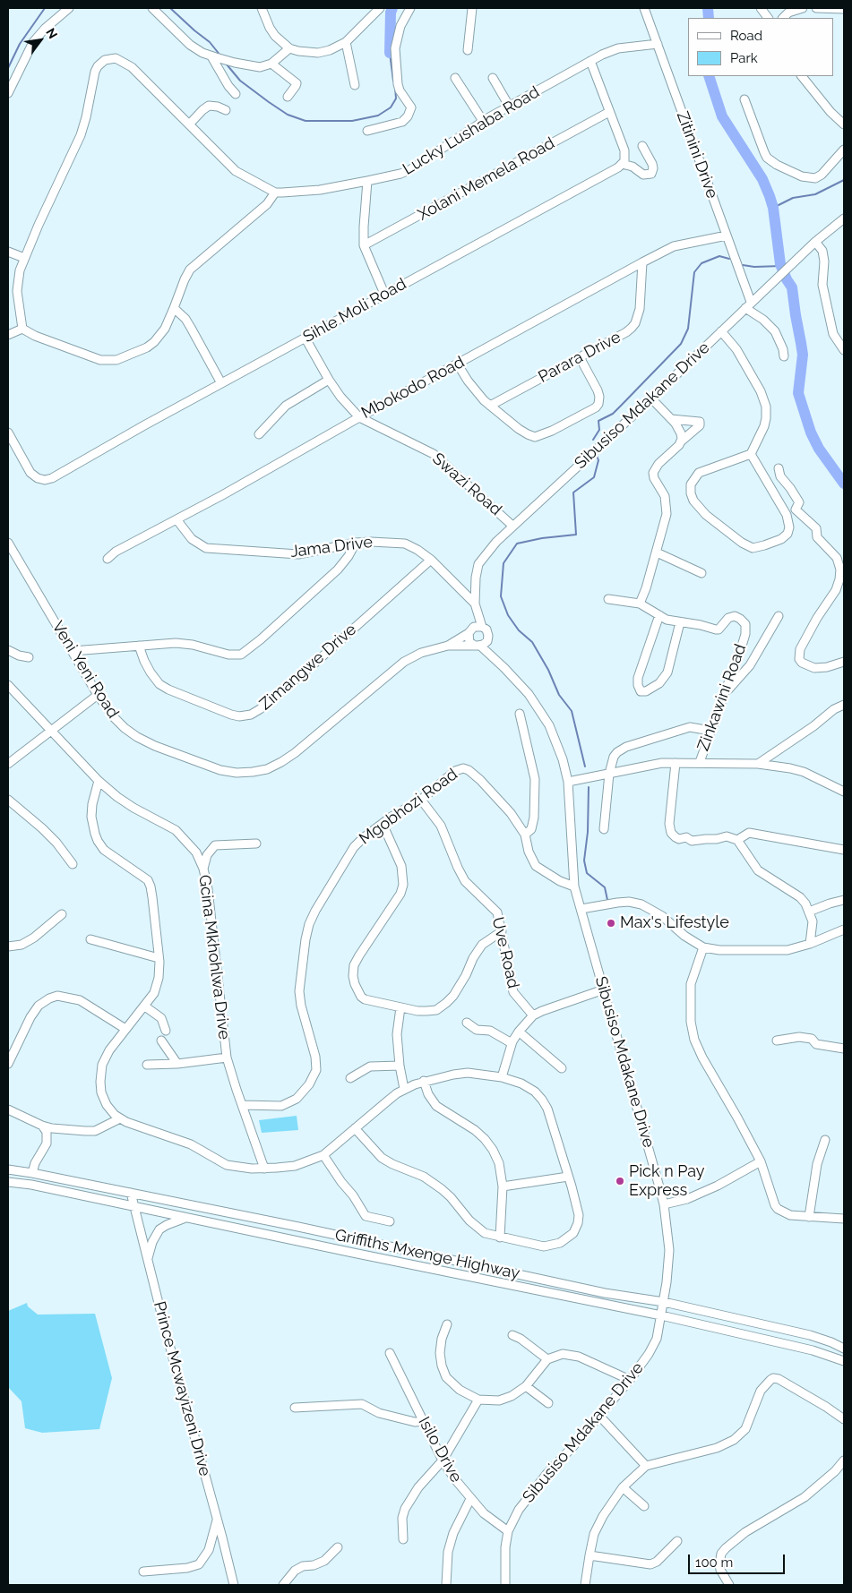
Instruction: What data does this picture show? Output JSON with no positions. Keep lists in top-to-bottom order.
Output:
{
  "streets": {
    "street": [
      "Lucky Lushaba Road",
      "Zitinini Drive",
      "Xolani Memela Road",
      "Sihle Moli Road",
      "Parara Drive",
      "Mbokodo Road",
      "Sibusiso Mdakane Drive",
      "Swazi Road",
      "Jama Drive",
      "Zimangwe Drive",
      "Veni Yeni Road",
      "Zinkawini Road",
      "Mgobhozi Road",
      "Uve Road",
      "Gcina Mkhohlwa Drive",
      "Griffiths Mxenge Highway",
      "Prince Mcwayizeni Drive",
      "Isilo Drive"
    ]
  },
  "crossings": [
    ["Lucky Lushaba Road", "Zitinini Drive"],
    ["Zitinini Drive", "Mbokodo Road"],
    ["Zitinini Drive", "Sibusiso Mdakane Drive"],
    ["Sihle Moli Road", "Swazi Road"],
    ["Parara Drive", "Mbokodo Road"],
    ["Mbokodo Road", "Swazi Road"],
    ["Mbokodo Road", "Jama Drive"],
    ["Sibusiso Mdakane Drive", "Swazi Road"],
    ["Sibusiso Mdakane Drive", "Jama Drive"],
    ["Sibusiso Mdakane Drive", "Veni Yeni Road"],
    ["Sibusiso Mdakane Drive", "Mgobhozi Road"],
    ["Sibusiso Mdakane Drive", "Griffiths Mxenge Highway"],
    ["Sibusiso Mdakane Drive", "Isilo Drive"],
    ["Jama Drive", "Zimangwe Drive"],
    ["Mgobhozi Road", "Uve Road"],
    ["Mgobhozi Road", "Gcina Mkhohlwa Drive"],
    ["Griffiths Mxenge Highway", "Prince Mcwayizeni Drive"]
  ],
  "places": ["Max's Lifestyle", "Pick n Pay Express"],
  "legend": ["Road", "Park"],
  "scale_bar": "100 m",
  "north": "top right"
}
